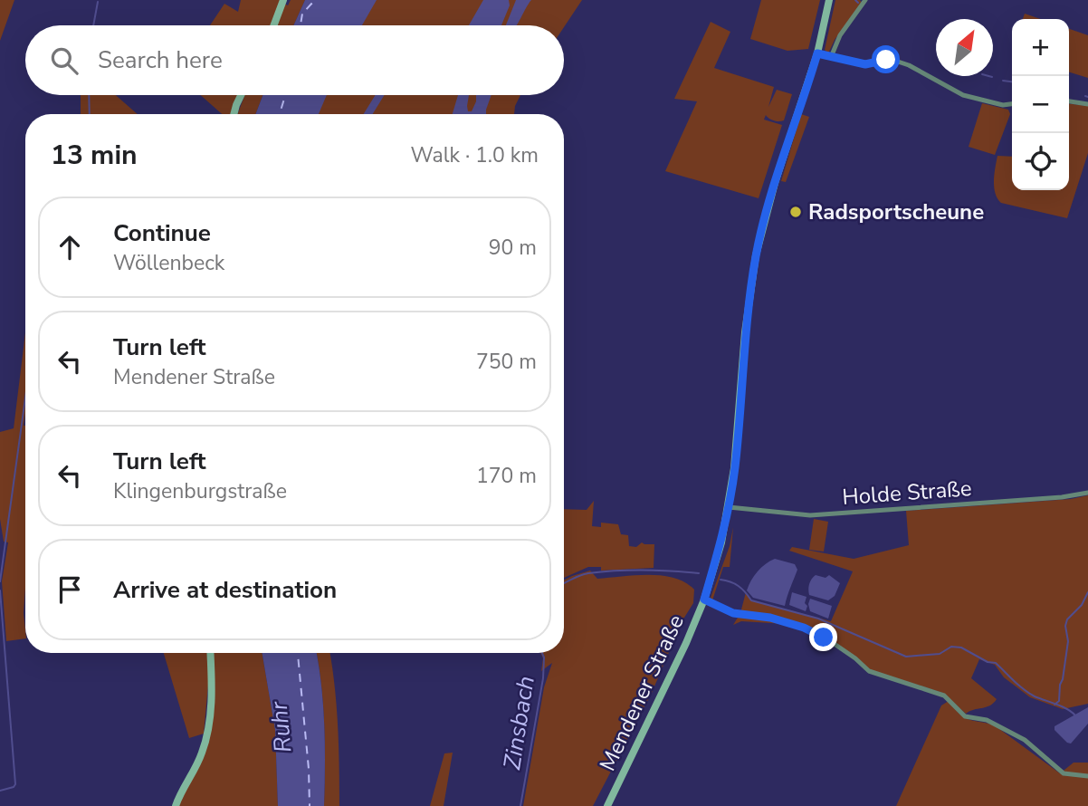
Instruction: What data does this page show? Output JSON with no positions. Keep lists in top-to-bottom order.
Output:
{
  "streets": {
    "main road": ["Mendener Straße"],
    "street": ["Holde Straße"]
  },
  "crossings": [
    ["Holde Straße", "Mendener Straße"]
  ],
  "water": ["Zinsbach", "Ruhr"],
  "places": ["Radsportscheune"],
  "north": "top right",
  "page": {
    "map_buttons": ["+", "−"],
    "search": "Search here",
    "heading": ["13 min", "Walk · 1.0 km"],
    "list": [
      ["Continue", "Wöllenbeck", "90 m"],
      ["Turn left", "Mendener Straße", "750 m"],
      ["Turn left", "Klingenburgstraße", "170 m"],
      "Arrive at destination"
    ]
  }
}
